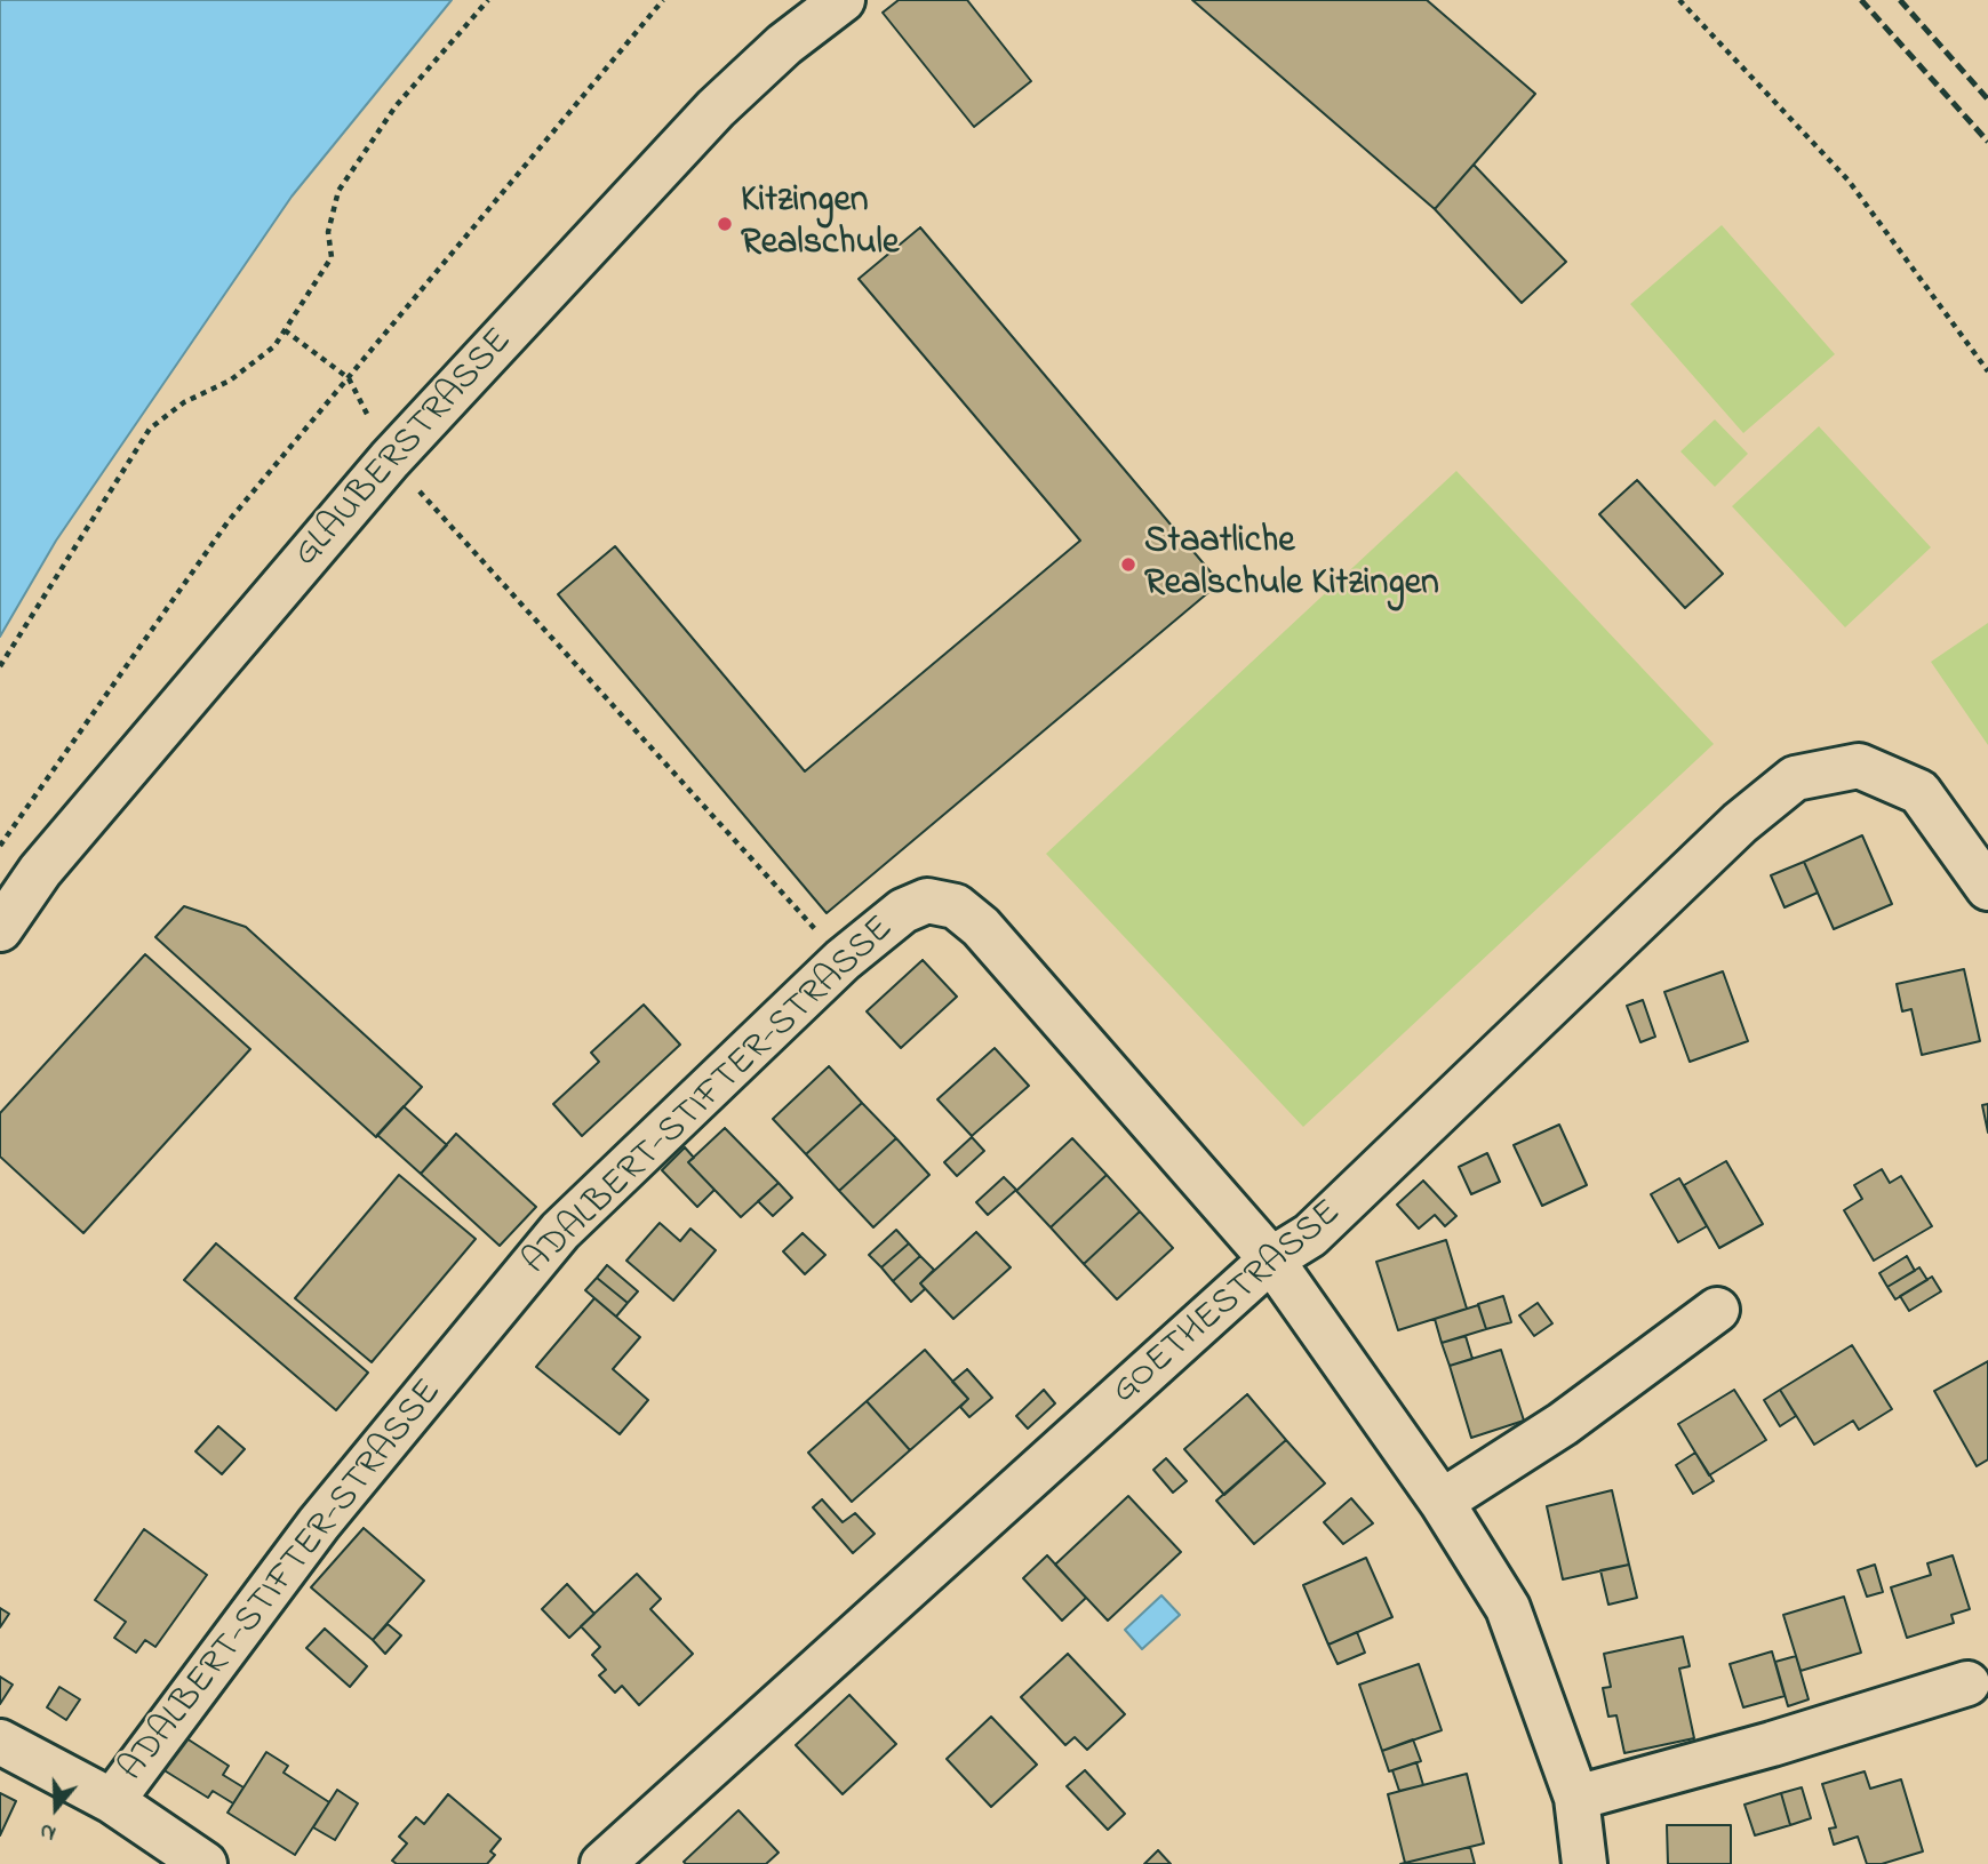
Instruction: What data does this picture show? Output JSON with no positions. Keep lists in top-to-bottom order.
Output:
{
  "streets": {
    "street": ["GLAUBERSTRASSE", "ADALBERT-STIFTER-STRASSE", "GOETHESTRASSE"]
  },
  "crossings": [
    ["ADALBERT-STIFTER-STRASSE", "GOETHESTRASSE"]
  ],
  "places": ["Kitzingen Realschule", "Staatliche Realschule Kitzingen"],
  "north": "bottom"
}
